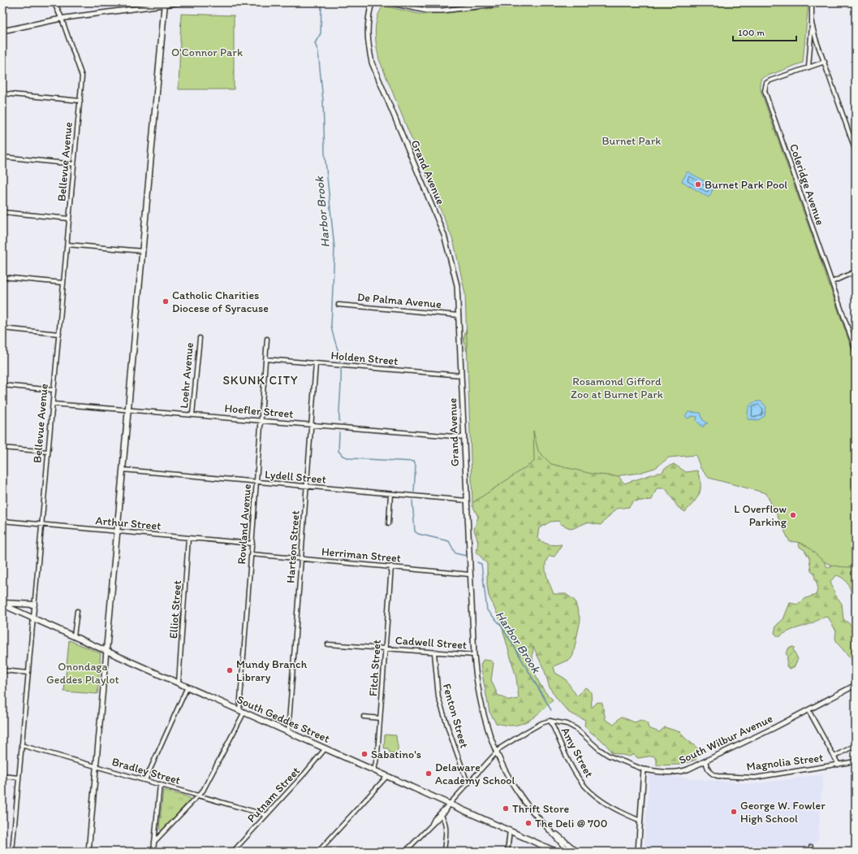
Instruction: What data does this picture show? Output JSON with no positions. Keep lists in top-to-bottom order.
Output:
{
  "streets": {
    "main road": ["South Geddes Street"],
    "street": [
      "Bellevue Avenue",
      "Grand Avenue",
      "Coleridge Avenue",
      "De Palma Avenue",
      "Holden Street",
      "Loehr Avenue",
      "Hoefler Street",
      "Lydell Street",
      "Arthur Street",
      "Rowland Avenue",
      "Hartson Street",
      "Herriman Street",
      "Elliot Street",
      "Cadwell Street",
      "Fitch Street",
      "Fenton Street",
      "South Wilbur Avenue",
      "Amy Street",
      "Magnolia Street",
      "Bradley Street",
      "Putnam Street"
    ]
  },
  "crossings": [
    ["Bellevue Avenue", "Hoefler Street"],
    ["Bellevue Avenue", "Arthur Street"],
    ["Bellevue Avenue", "South Geddes Street"],
    ["Bellevue Avenue", "Bradley Street"],
    ["Grand Avenue", "De Palma Avenue"],
    ["Grand Avenue", "Holden Street"],
    ["Grand Avenue", "Hoefler Street"],
    ["Grand Avenue", "Lydell Street"],
    ["Grand Avenue", "Herriman Street"],
    ["Grand Avenue", "Cadwell Street"],
    ["Holden Street", "Rowland Avenue"],
    ["Holden Street", "Hartson Street"],
    ["Loehr Avenue", "Hoefler Street"],
    ["Hoefler Street", "Rowland Avenue"],
    ["Hoefler Street", "Hartson Street"],
    ["Lydell Street", "Rowland Avenue"],
    ["Lydell Street", "Hartson Street"],
    ["Arthur Street", "Rowland Avenue"],
    ["Arthur Street", "Elliot Street"],
    ["Rowland Avenue", "Herriman Street"],
    ["Rowland Avenue", "South Geddes Street"],
    ["Rowland Avenue", "Bradley Street"],
    ["Hartson Street", "Herriman Street"],
    ["Hartson Street", "South Geddes Street"],
    ["Herriman Street", "Fitch Street"],
    ["Elliot Street", "South Geddes Street"],
    ["Cadwell Street", "Fitch Street"],
    ["Cadwell Street", "Fenton Street"],
    ["Fitch Street", "South Geddes Street"],
    ["South Geddes Street", "Putnam Street"],
    ["South Wilbur Avenue", "Amy Street"],
    ["South Wilbur Avenue", "Magnolia Street"],
    ["Bradley Street", "Putnam Street"]
  ],
  "districts": ["SKUNK CITY"],
  "water": ["Harbor Brook"],
  "parks": [
    "O'Connor Park",
    "Burnet Park",
    "Rosamond Gifford Zoo at Burnet Park",
    "Onondaga Geddes Playlot"
  ],
  "places": [
    "Burnet Park Pool",
    "Catholic Charities Diocese of Syracuse",
    "L Overflow Parking",
    "Mundy Branch Library",
    "Sabatino's",
    "Delaware Academy School",
    "Thrift Store",
    "George W. Fowler High School",
    "The Deli @ 700"
  ],
  "scale_bar": "100 m"
}
